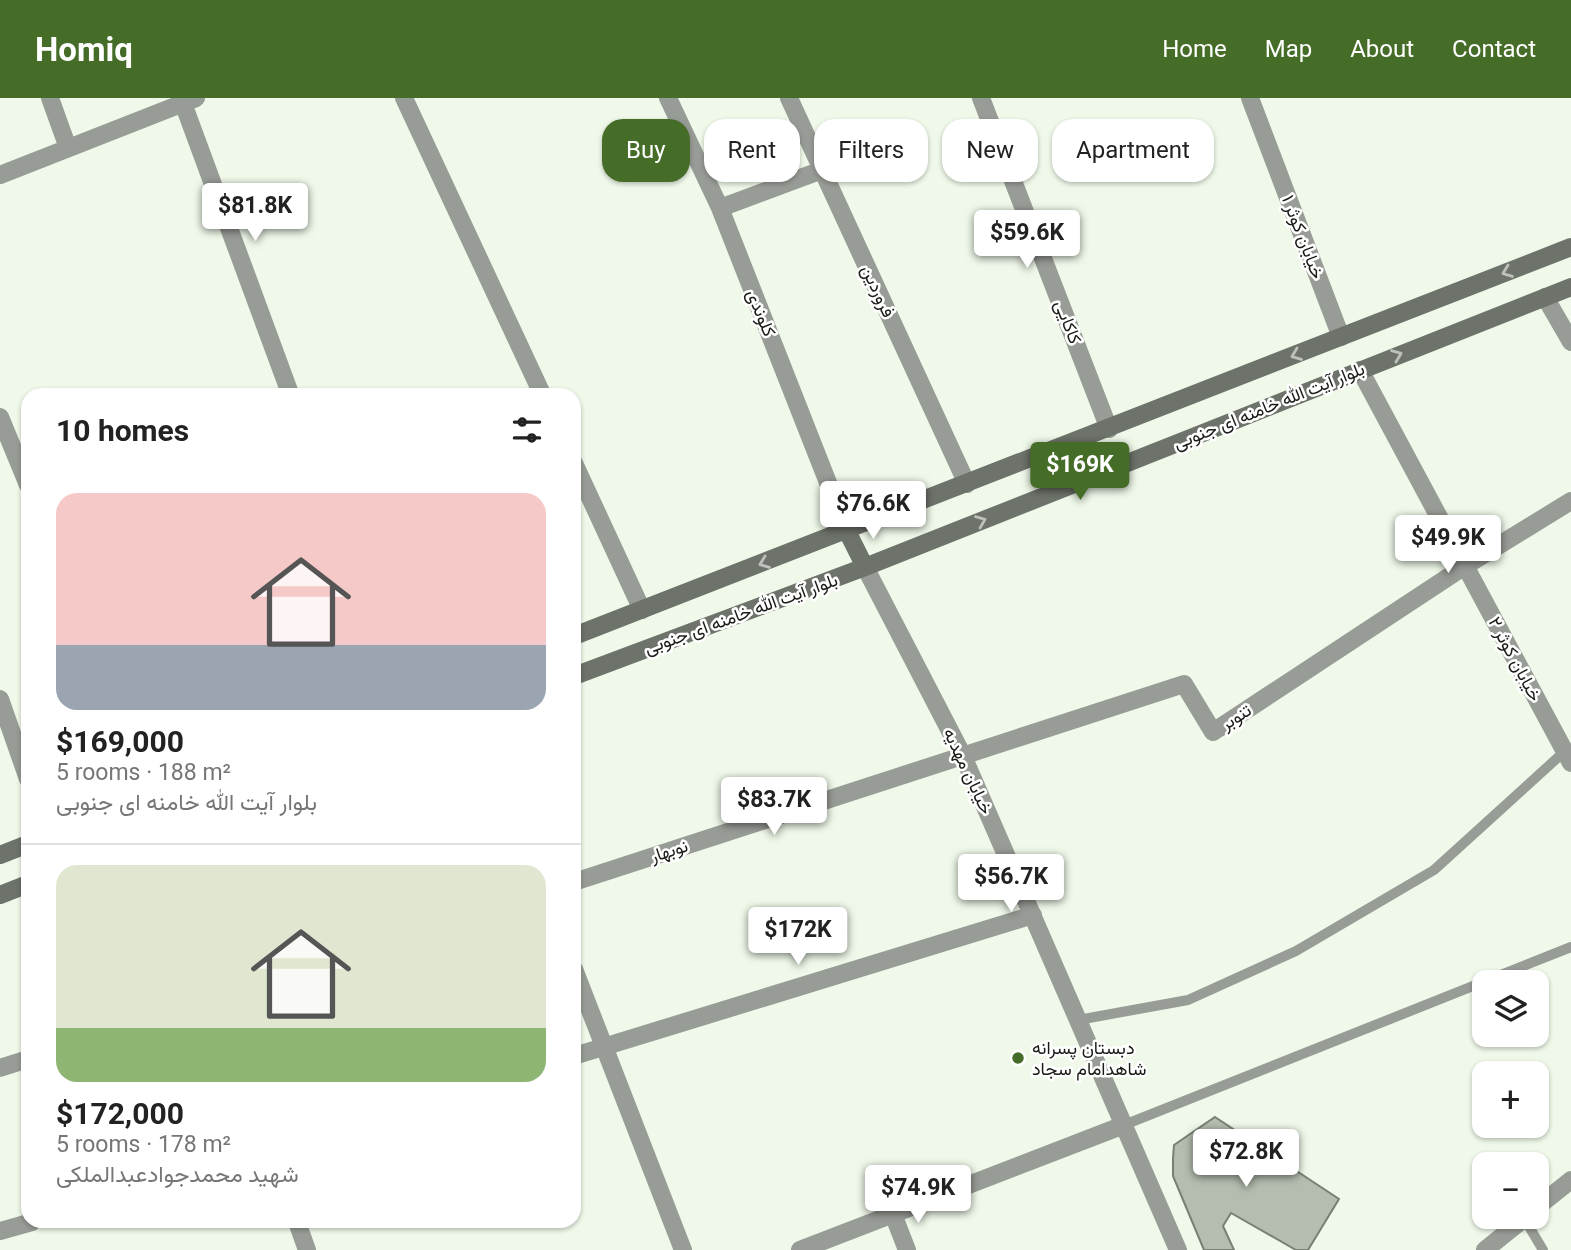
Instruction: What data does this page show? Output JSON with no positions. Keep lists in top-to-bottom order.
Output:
{
  "streets": {
    "main road": ["بلوار آیت الله خامنه ای جنوبی"],
    "street": [
      "خیابان کوثر ۱",
      "فروردین",
      "کلوندی",
      "کاکایی",
      "خیابان کوثر ۲",
      "تنوبر",
      "خیابان مهدیه",
      "نوبهار"
    ]
  },
  "crossings": [
    ["خیابان کوثر ۱", "بلوار آیت الله خامنه ای جنوبی"],
    ["فروردین", "بلوار آیت الله خامنه ای جنوبی"],
    ["کلوندی", "بلوار آیت الله خامنه ای جنوبی"],
    ["کاکایی", "بلوار آیت الله خامنه ای جنوبی"],
    ["بلوار آیت الله خامنه ای جنوبی", "خیابان کوثر ۲"],
    ["بلوار آیت الله خامنه ای جنوبی", "خیابان مهدیه"],
    ["خیابان کوثر ۲", "تنوبر"],
    ["تنوبر", "خیابان مهدیه"],
    ["تنوبر", "نوبهار"],
    ["خیابان مهدیه", "نوبهار"]
  ],
  "places": ["دبستان پسرانه شاهدامام سجاد"],
  "page": {
    "header": "Homiq",
    "nav": [
      "Home",
      "Map",
      "About",
      "Contact"
    ],
    "chip": [
      "Buy",
      "Rent",
      "Filters",
      "New",
      "Apartment"
    ],
    "price": [
      "$81.8K",
      "$59.6K",
      "$169K",
      "$76.6K",
      "$49.9K",
      "$83.7K",
      "$56.7K",
      "$172K",
      "$72.8K",
      "$74.9K"
    ],
    "heading": "10 homes",
    "list": [
      {
        "name": "$169,000",
        "note": "5 rooms · 188 m² · بلوار آیت الله خامنه ای جنوبی"
      },
      {
        "name": "$172,000",
        "note": "5 rooms · 178 m² · شهید محمدجوادعبدالملکی"
      }
    ],
    "map_buttons": ["+", "−"]
  }
}
